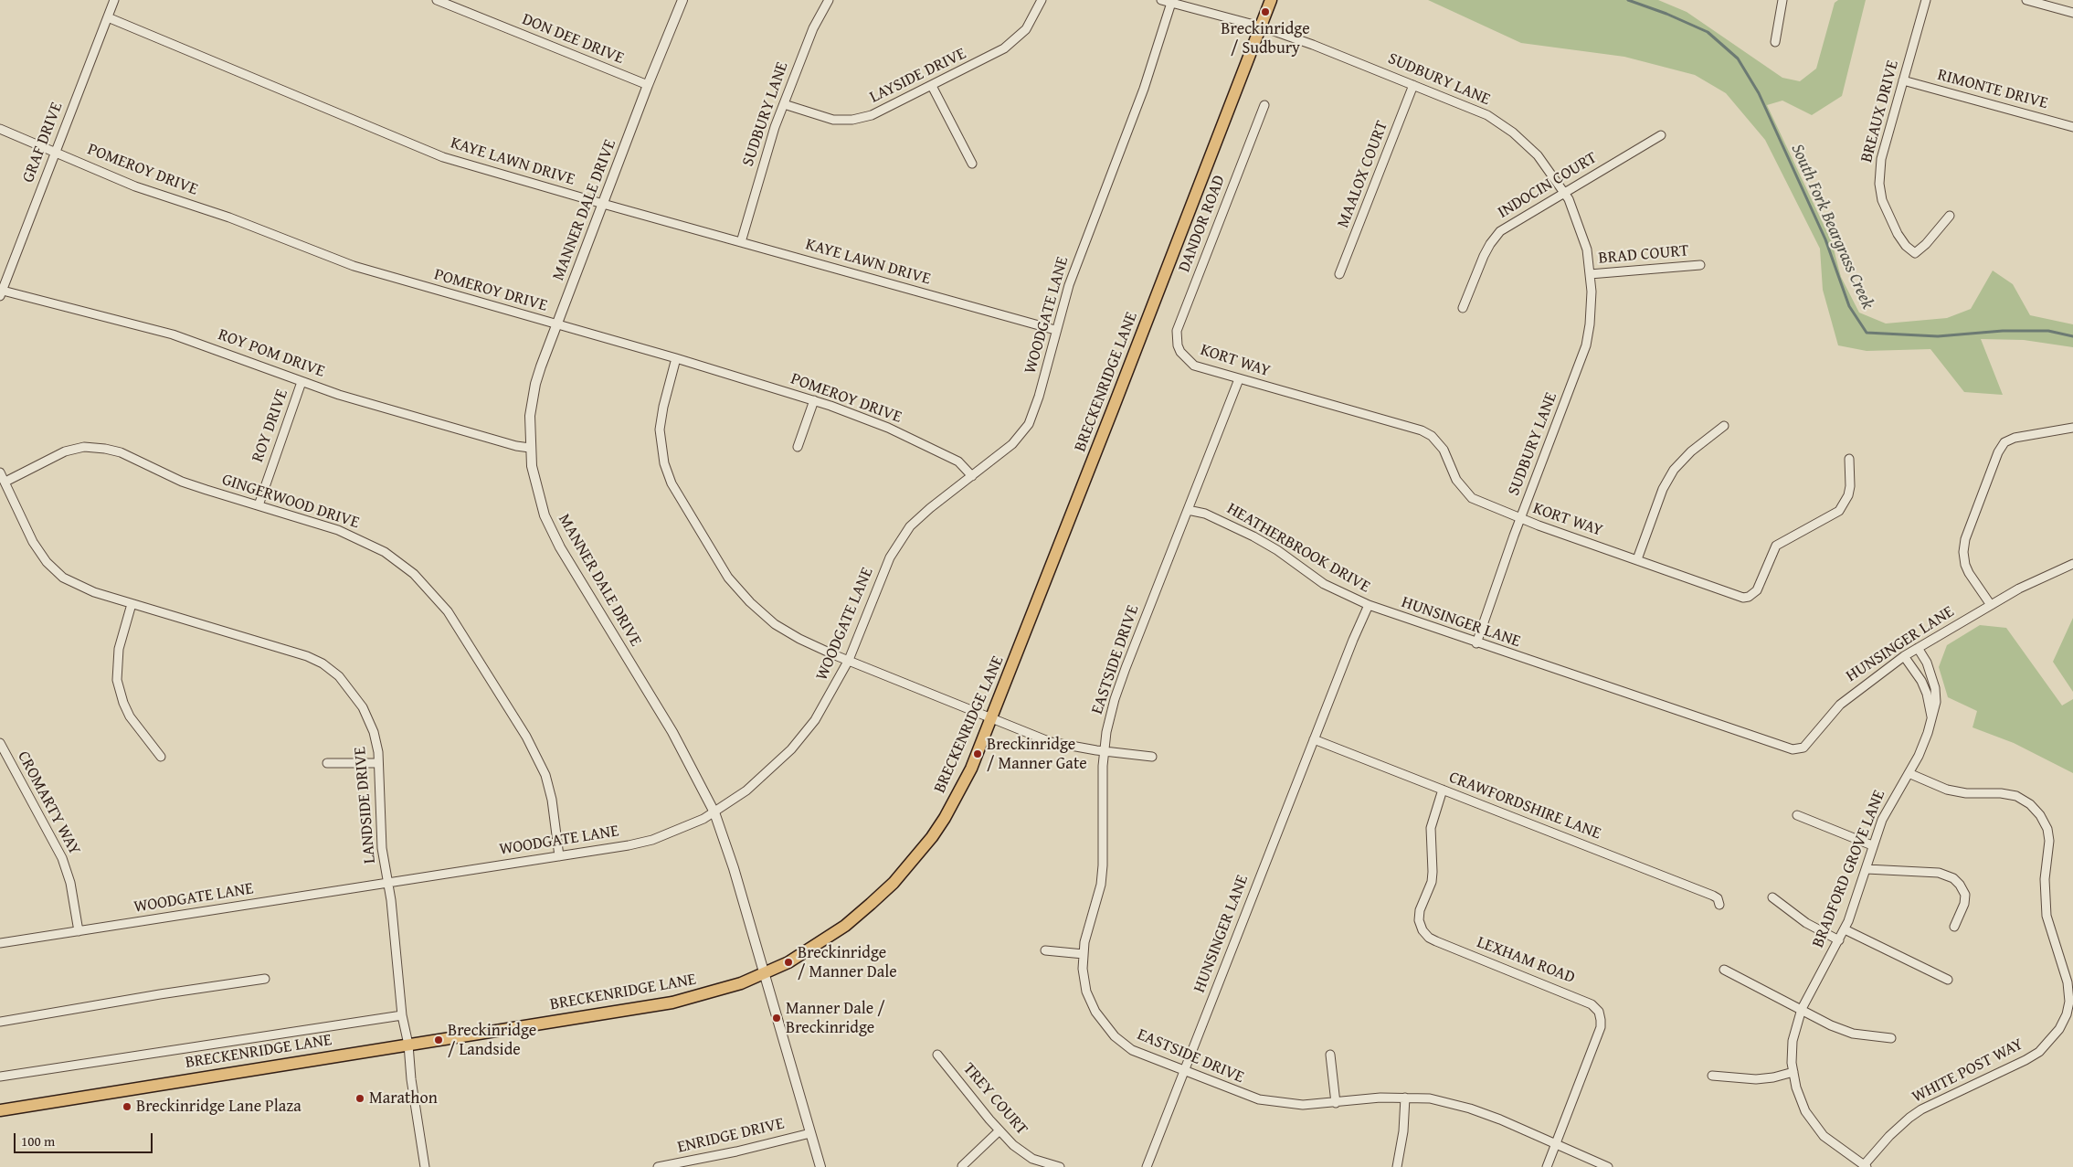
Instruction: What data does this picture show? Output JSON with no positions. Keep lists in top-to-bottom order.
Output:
{
  "streets": {
    "main road": ["BRECKENRIDGE LANE"],
    "street": [
      "DON DEE DRIVE",
      "LAYSIDE DRIVE",
      "SUDBURY LANE",
      "RIMONTE DRIVE",
      "BREAUX DRIVE",
      "GRAF DRIVE",
      "KAYE LAWN DRIVE",
      "POMEROY DRIVE",
      "MAALOX COURT",
      "INDOCIN COURT",
      "MANNER DALE DRIVE",
      "DANDOR ROAD",
      "BRAD COURT",
      "WOODGATE LANE",
      "ROY POM DRIVE",
      "KORT WAY",
      "ROY DRIVE",
      "GINGERWOOD DRIVE",
      "HEATHERBROOK DRIVE",
      "HUNSINGER LANE",
      "EASTSIDE DRIVE",
      "CROMARTY WAY",
      "LANDSIDE DRIVE",
      "CRAWFORDSHIRE LANE",
      "BRADFORD GROVE LANE",
      "LEXHAM ROAD",
      "WHITE POST WAY",
      "TREY COURT",
      "ENRIDGE DRIVE"
    ]
  },
  "crossings": [
    ["DON DEE DRIVE", "MANNER DALE DRIVE"],
    ["LAYSIDE DRIVE", "SUDBURY LANE"],
    ["SUDBURY LANE", "KAYE LAWN DRIVE"],
    ["SUDBURY LANE", "MAALOX COURT"],
    ["SUDBURY LANE", "INDOCIN COURT"],
    ["SUDBURY LANE", "BRAD COURT"],
    ["SUDBURY LANE", "WOODGATE LANE"],
    ["SUDBURY LANE", "KORT WAY"],
    ["SUDBURY LANE", "BRECKENRIDGE LANE"],
    ["SUDBURY LANE", "HUNSINGER LANE"],
    ["RIMONTE DRIVE", "BREAUX DRIVE"],
    ["GRAF DRIVE", "KAYE LAWN DRIVE"],
    ["GRAF DRIVE", "POMEROY DRIVE"],
    ["GRAF DRIVE", "ROY POM DRIVE"],
    ["KAYE LAWN DRIVE", "MANNER DALE DRIVE"],
    ["KAYE LAWN DRIVE", "WOODGATE LANE"],
    ["POMEROY DRIVE", "MANNER DALE DRIVE"],
    ["POMEROY DRIVE", "WOODGATE LANE"],
    ["MANNER DALE DRIVE", "WOODGATE LANE"],
    ["MANNER DALE DRIVE", "ROY POM DRIVE"],
    ["MANNER DALE DRIVE", "BRECKENRIDGE LANE"],
    ["MANNER DALE DRIVE", "ENRIDGE DRIVE"],
    ["DANDOR ROAD", "KORT WAY"],
    ["WOODGATE LANE", "GINGERWOOD DRIVE"],
    ["WOODGATE LANE", "CROMARTY WAY"],
    ["WOODGATE LANE", "LANDSIDE DRIVE"],
    ["ROY POM DRIVE", "ROY DRIVE"],
    ["KORT WAY", "EASTSIDE DRIVE"],
    ["BRECKENRIDGE LANE", "LANDSIDE DRIVE"],
    ["ROY DRIVE", "GINGERWOOD DRIVE"],
    ["GINGERWOOD DRIVE", "LANDSIDE DRIVE"],
    ["HEATHERBROOK DRIVE", "HUNSINGER LANE"],
    ["HEATHERBROOK DRIVE", "EASTSIDE DRIVE"],
    ["HUNSINGER LANE", "EASTSIDE DRIVE"],
    ["HUNSINGER LANE", "CRAWFORDSHIRE LANE"],
    ["HUNSINGER LANE", "BRADFORD GROVE LANE"],
    ["EASTSIDE DRIVE", "LEXHAM ROAD"],
    ["CRAWFORDSHIRE LANE", "LEXHAM ROAD"],
    ["BRADFORD GROVE LANE", "WHITE POST WAY"]
  ],
  "water": ["South Fork Beargrass Creek"],
  "places": [
    "Breckinridge / Sudbury",
    "Breckinridge / Manner Gate",
    "Breckinridge / Manner Dale",
    "Manner Dale / Breckinridge",
    "Breckinridge / Landside",
    "Marathon",
    "Breckinridge Lane Plaza"
  ],
  "scale_bar": "100 m"
}
